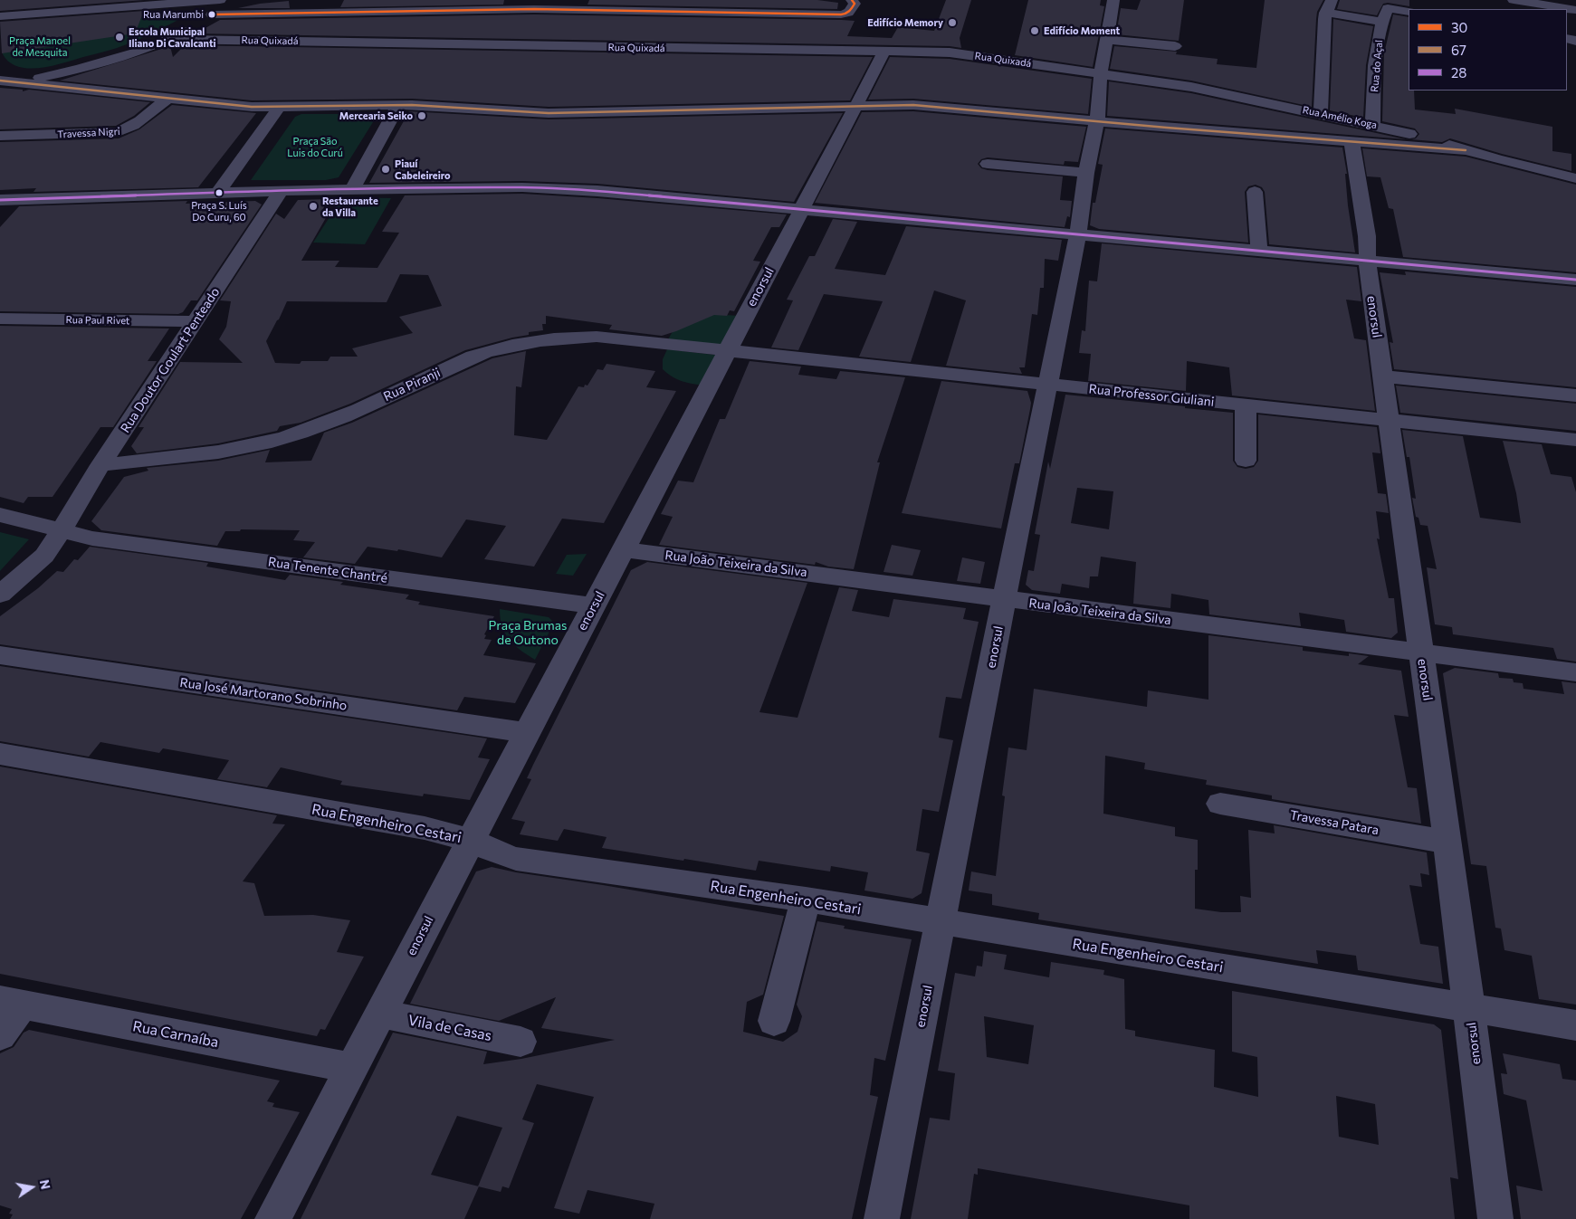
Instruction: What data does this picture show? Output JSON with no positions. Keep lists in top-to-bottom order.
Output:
{
  "streets": {
    "street": [
      "Rua Quixadá",
      "Rua do Açal",
      "Rua Amélio Koga",
      "Travessa Nigri",
      "enorsul",
      "Rua Paul Rivet",
      "Rua Doutor Goulart Penteado",
      "Rua Piranji",
      "Rua Professor Giuliani",
      "Rua João Teixeira da Silva",
      "Rua Tenente Chantré",
      "Rua José Martorano Sobrinho",
      "Travessa Patara",
      "Rua Engenheiro Cestari",
      "Vila de Casas",
      "Rua Carnaíba"
    ]
  },
  "crossings": [
    ["Rua Quixadá", "Rua Amélio Koga"],
    ["Rua Quixadá", "enorsul"],
    ["Rua do Açal", "Rua Amélio Koga"],
    ["Rua Amélio Koga", "enorsul"],
    ["enorsul", "Rua Piranji"],
    ["enorsul", "Rua Professor Giuliani"],
    ["enorsul", "Rua João Teixeira da Silva"],
    ["enorsul", "Rua Tenente Chantré"],
    ["enorsul", "Rua José Martorano Sobrinho"],
    ["enorsul", "Travessa Patara"],
    ["enorsul", "Rua Engenheiro Cestari"],
    ["enorsul", "Vila de Casas"],
    ["enorsul", "Rua Carnaíba"],
    ["Rua Paul Rivet", "Rua Doutor Goulart Penteado"],
    ["Rua Doutor Goulart Penteado", "Rua Piranji"],
    ["Rua Doutor Goulart Penteado", "Rua Tenente Chantré"],
    ["Rua Piranji", "Rua Professor Giuliani"]
  ],
  "parks": ["Praça Manoel de Mesquita", "Praça São Luis do Curú", "Praça Brumas de Outono"],
  "places": [
    "Rua Marumbi",
    "Edifício Memory",
    "Edifício Moment",
    "Escola Municipal Iliano Di Cavalcanti",
    "Mercearia Seiko",
    "Piauí Cabeleireiro",
    "Praça S. Luís Do Curu, 60",
    "Restaurante da Villa"
  ],
  "lines": ["transit line 30", "transit line 67", "transit line 28"],
  "legend": ["30", "67", "28"],
  "north": "right"
}
